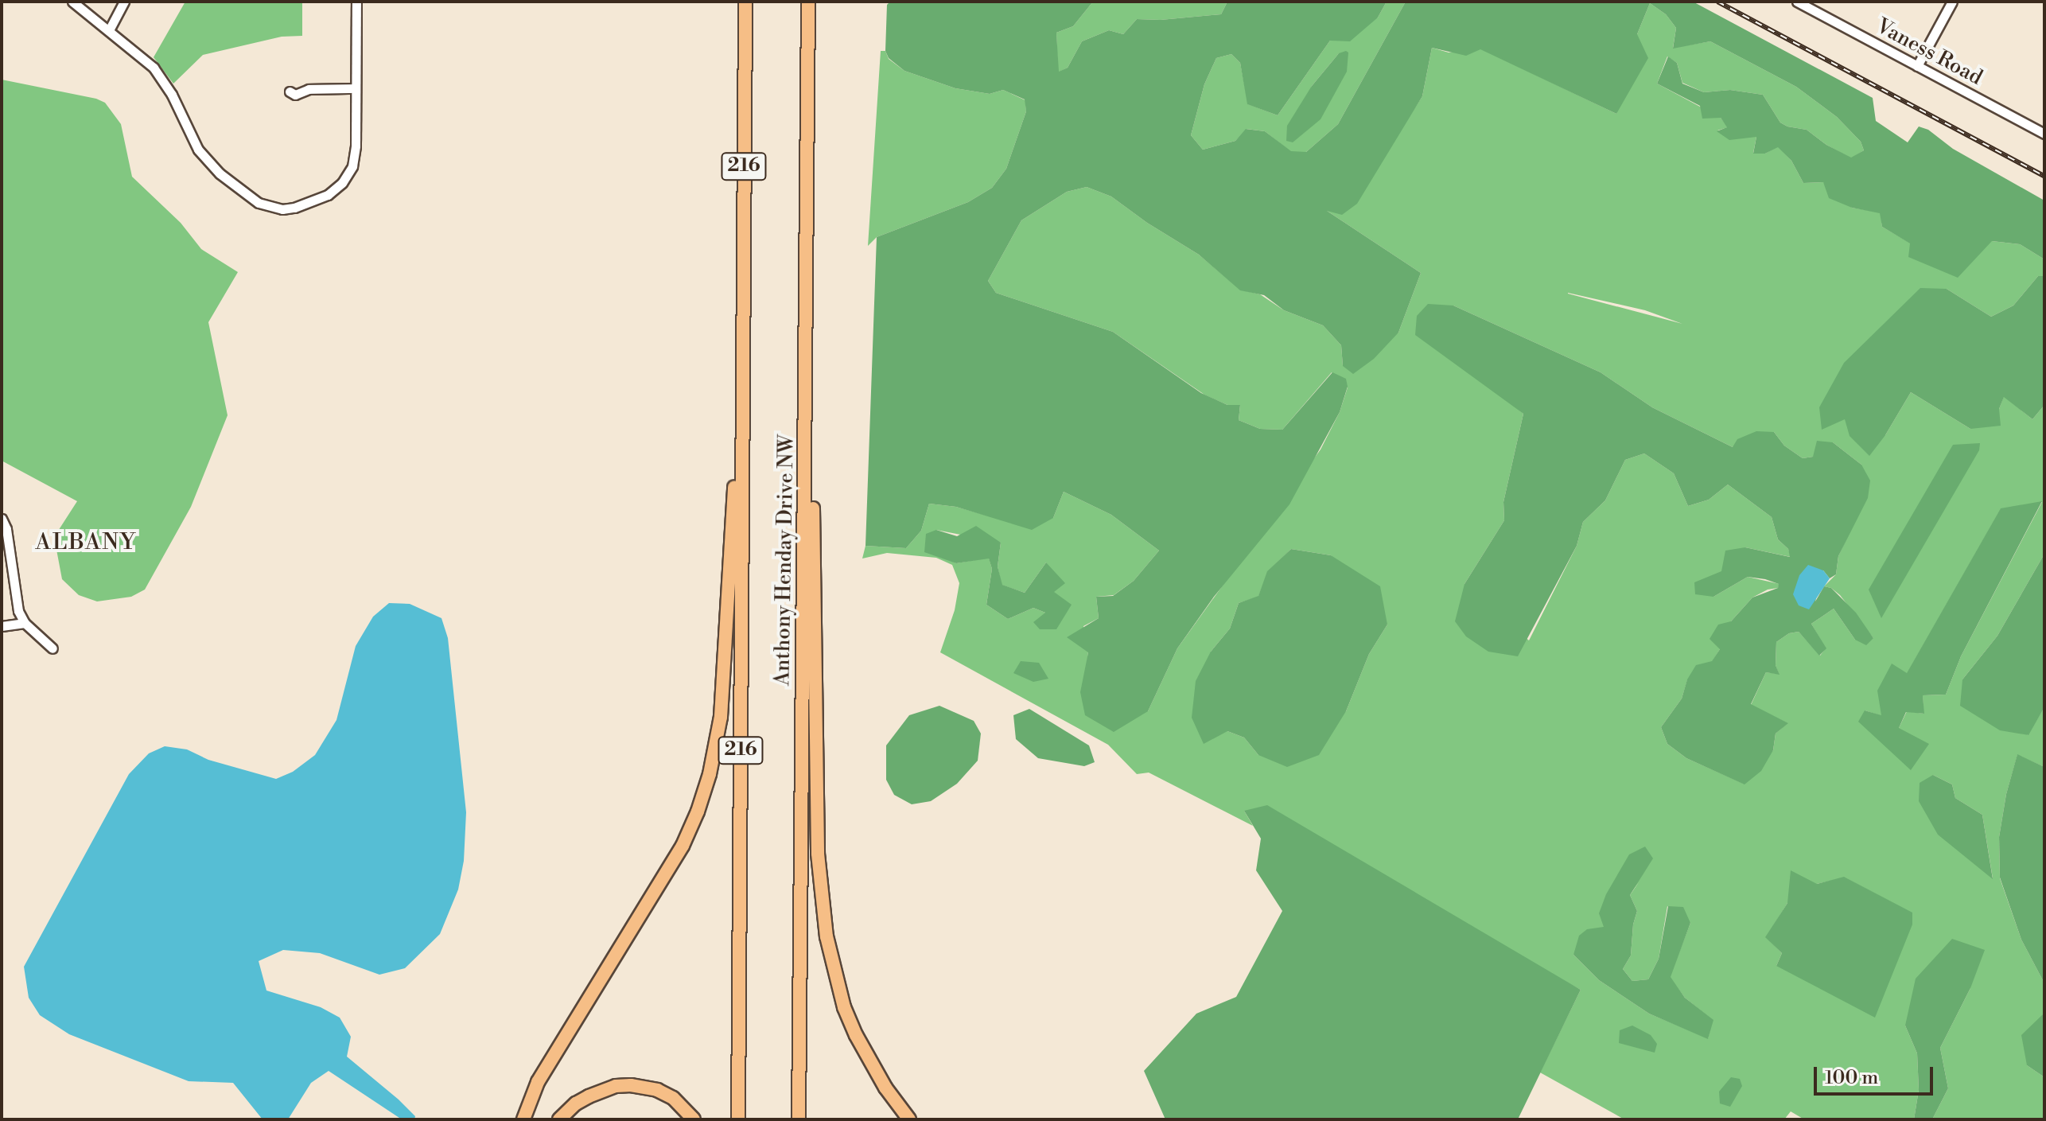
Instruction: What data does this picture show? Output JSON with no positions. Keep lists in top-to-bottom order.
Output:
{
  "streets": {
    "highway": ["216", "Anthony Henday Drive NW"],
    "street": ["Vaness Road"]
  },
  "districts": ["ALBANY"],
  "scale_bar": "100 m"
}
